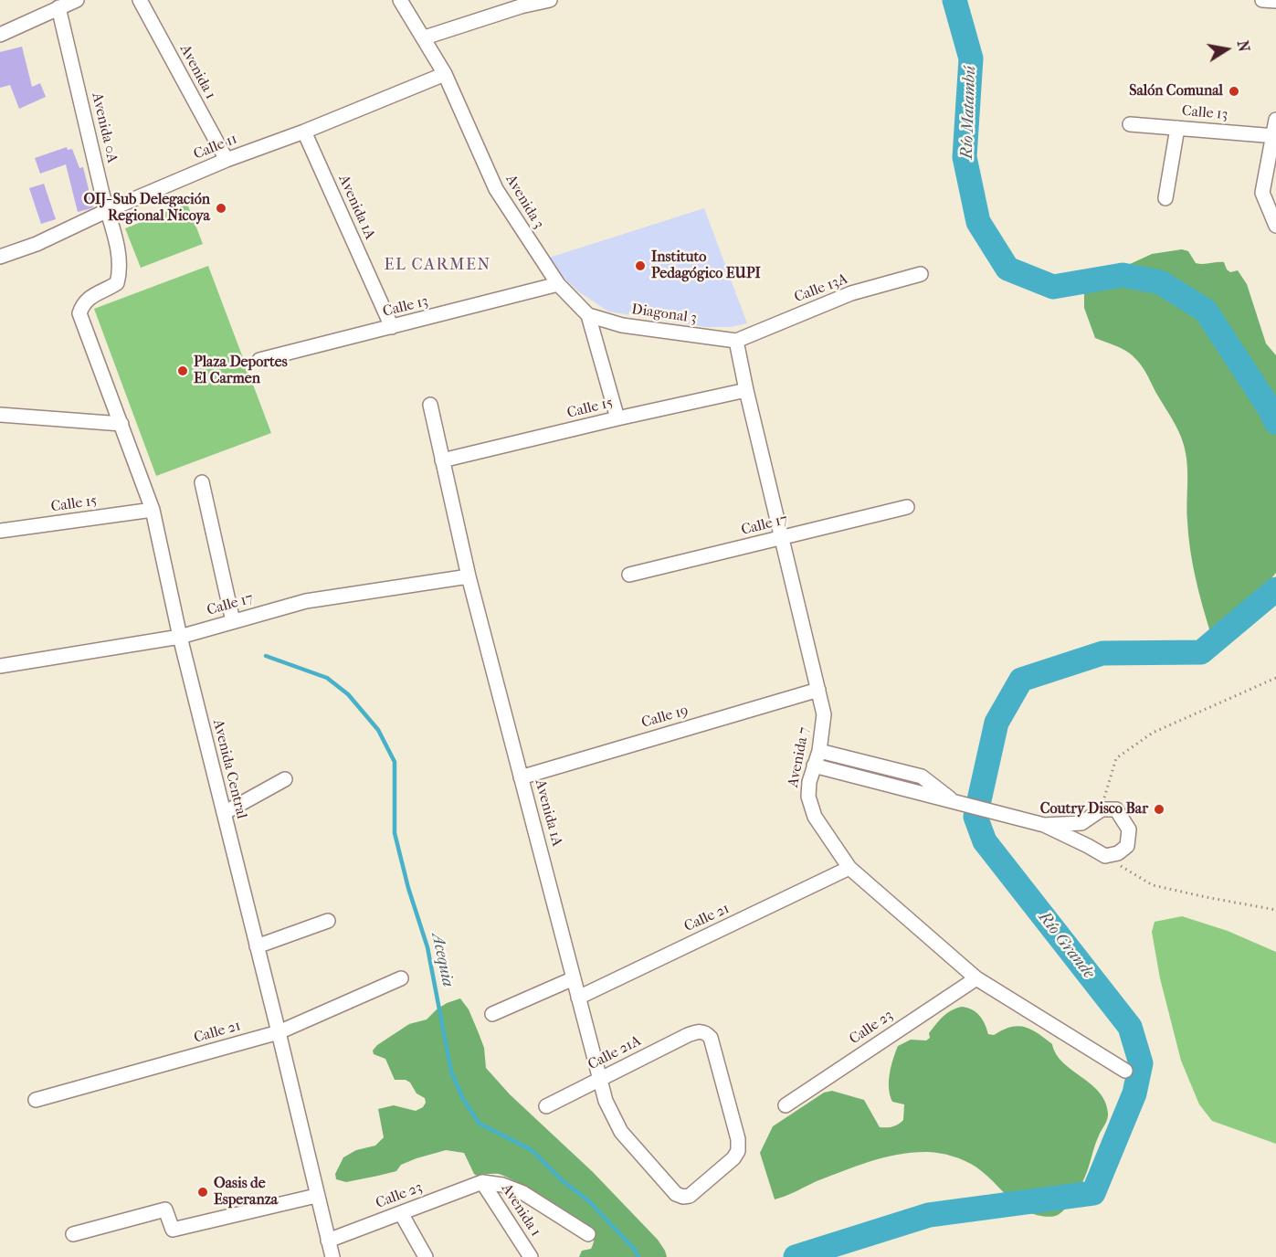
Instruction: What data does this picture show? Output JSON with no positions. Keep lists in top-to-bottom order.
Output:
{
  "streets": {
    "street": [
      "Avenida 1",
      "Calle 13",
      "Avenida 0A",
      "Calle 11",
      "Avenida 3",
      "Avenida 1A",
      "Calle 13A",
      "Diagonal 3",
      "Calle 15",
      "Calle 17",
      "Calle 19",
      "Avenida 7",
      "Avenida Central",
      "Calle 21",
      "Calle 23",
      "Calle 21A"
    ]
  },
  "crossings": [
    ["Avenida 1", "Calle 11"],
    ["Avenida 1", "Calle 23"],
    ["Calle 13", "Avenida 3"],
    ["Calle 13", "Avenida 1A"],
    ["Avenida 0A", "Calle 11"],
    ["Avenida 0A", "Avenida Central"],
    ["Calle 11", "Avenida 3"],
    ["Calle 11", "Avenida 1A"],
    ["Avenida 3", "Diagonal 3"],
    ["Avenida 3", "Calle 15"],
    ["Avenida 1A", "Calle 15"],
    ["Avenida 1A", "Calle 17"],
    ["Avenida 1A", "Calle 19"],
    ["Avenida 1A", "Calle 21"],
    ["Avenida 1A", "Calle 21A"],
    ["Calle 13A", "Diagonal 3"],
    ["Calle 13A", "Avenida 7"],
    ["Diagonal 3", "Avenida 7"],
    ["Calle 15", "Avenida 7"],
    ["Calle 15", "Avenida Central"],
    ["Calle 17", "Avenida 7"],
    ["Calle 17", "Avenida Central"],
    ["Calle 19", "Avenida 7"],
    ["Avenida 7", "Calle 21"],
    ["Avenida 7", "Calle 23"],
    ["Avenida Central", "Calle 21"],
    ["Avenida Central", "Calle 23"]
  ],
  "districts": ["EL CARMEN"],
  "water": ["Río Matambú", "Río Grande", "Acequia"],
  "places": [
    "Salón Comunal",
    "OIJ- Sub Delegación Regional Nicoya",
    "Instituto Pedagógico EUPI",
    "Plaza Deportes El Carmen",
    "Coutry Disco Bar",
    "Oasis de Esperanza"
  ],
  "north": "right"
}
